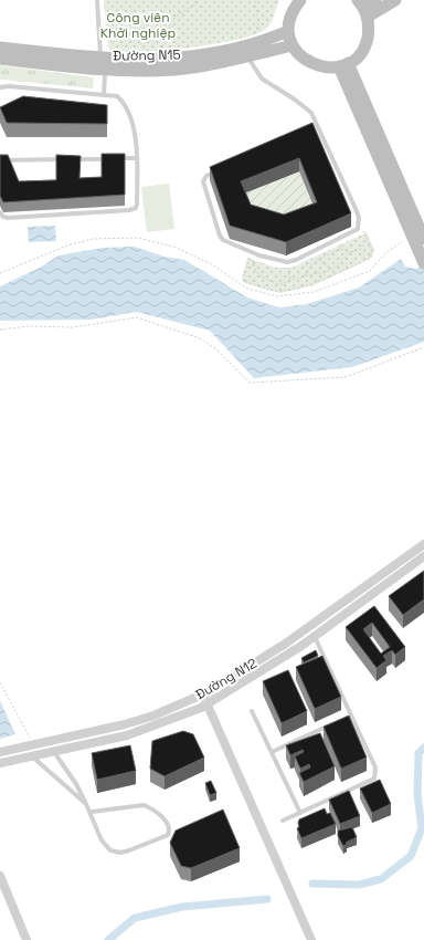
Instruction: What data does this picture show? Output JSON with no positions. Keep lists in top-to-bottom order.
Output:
{
  "streets": {
    "street": ["Đường N15", "Đường N12"]
  },
  "parks": ["Công viên Khởi nghiệp"]
}
